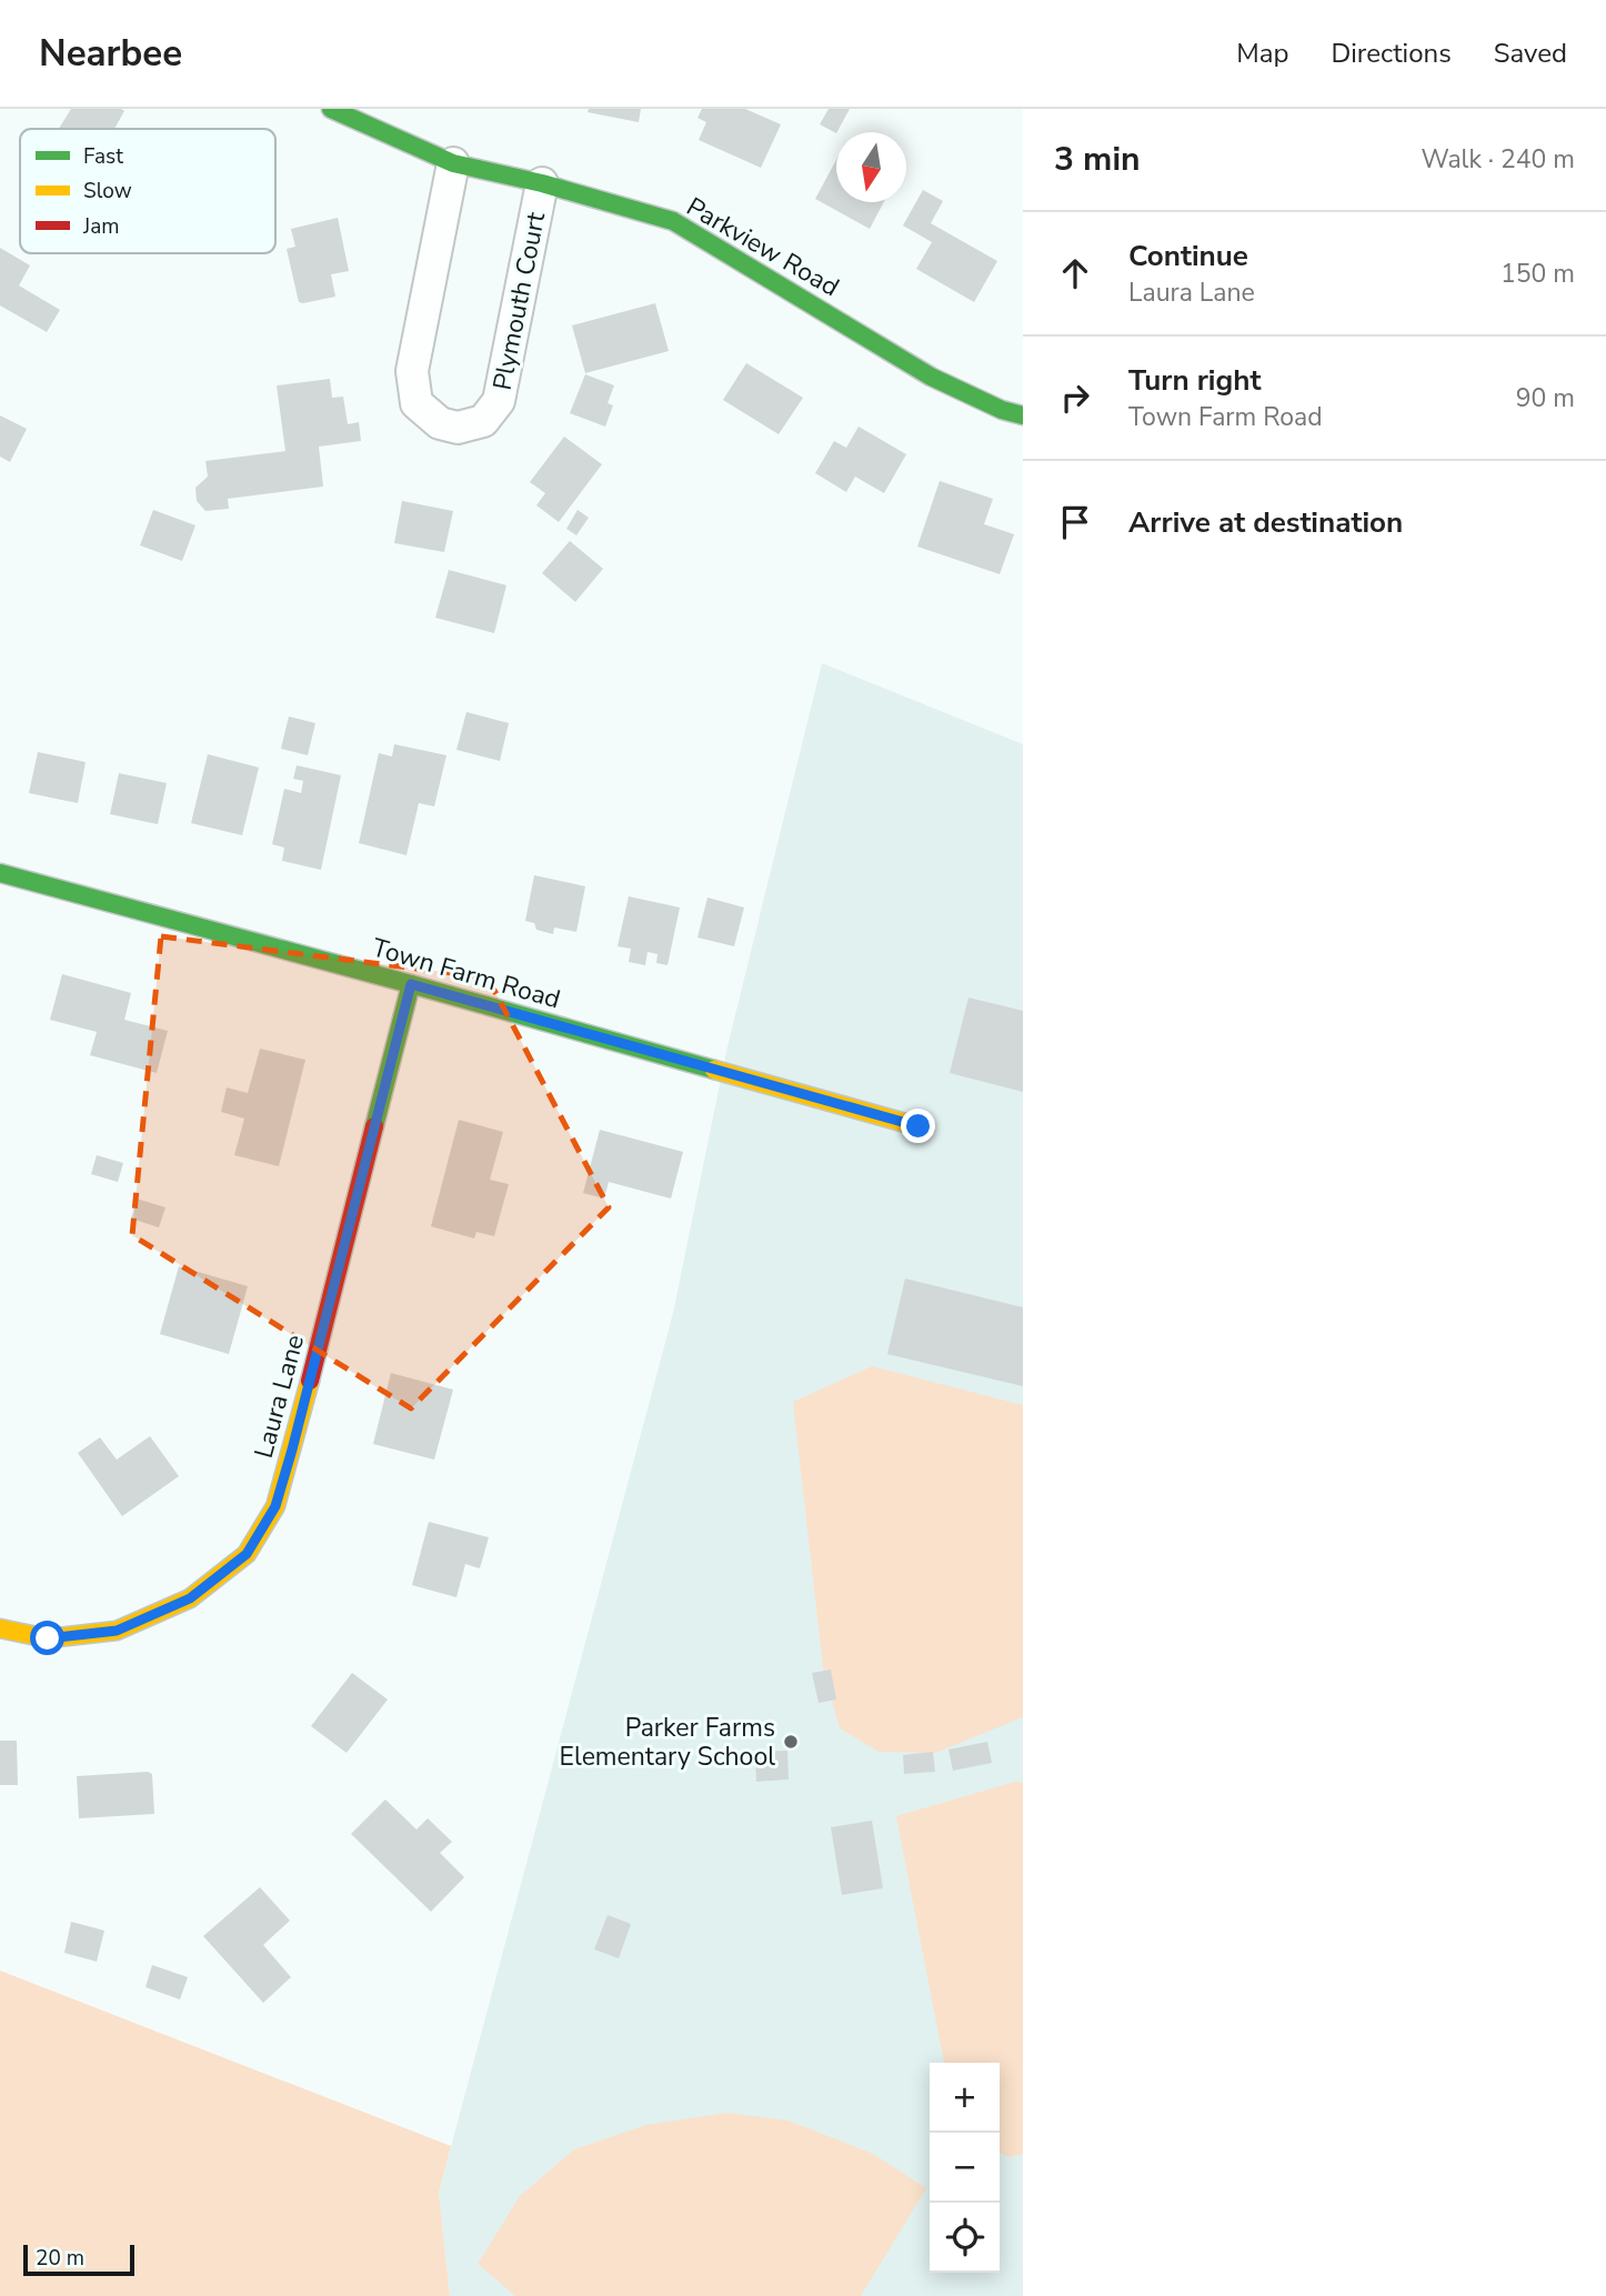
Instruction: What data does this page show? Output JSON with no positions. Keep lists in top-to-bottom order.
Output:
{
  "streets": {
    "street": [
      "Parkview Road",
      "Plymouth Court",
      "Town Farm Road",
      "Laura Lane"
    ]
  },
  "crossings": [
    ["Parkview Road", "Plymouth Court"],
    ["Town Farm Road", "Laura Lane"]
  ],
  "places": ["Parker Farms Elementary School"],
  "legend": ["Fast", "Slow", "Jam"],
  "scale_bar": "20 m",
  "north": "bottom",
  "page": {
    "header": "Nearbee",
    "nav": ["Map", "Directions", "Saved"],
    "heading": ["3 min", "Walk · 240 m"],
    "list": [
      ["Continue", "Laura Lane", "150 m"],
      ["Turn right", "Town Farm Road", "90 m"],
      "Arrive at destination"
    ],
    "map_buttons": ["+", "−"],
    "scale": "20 m"
  }
}
